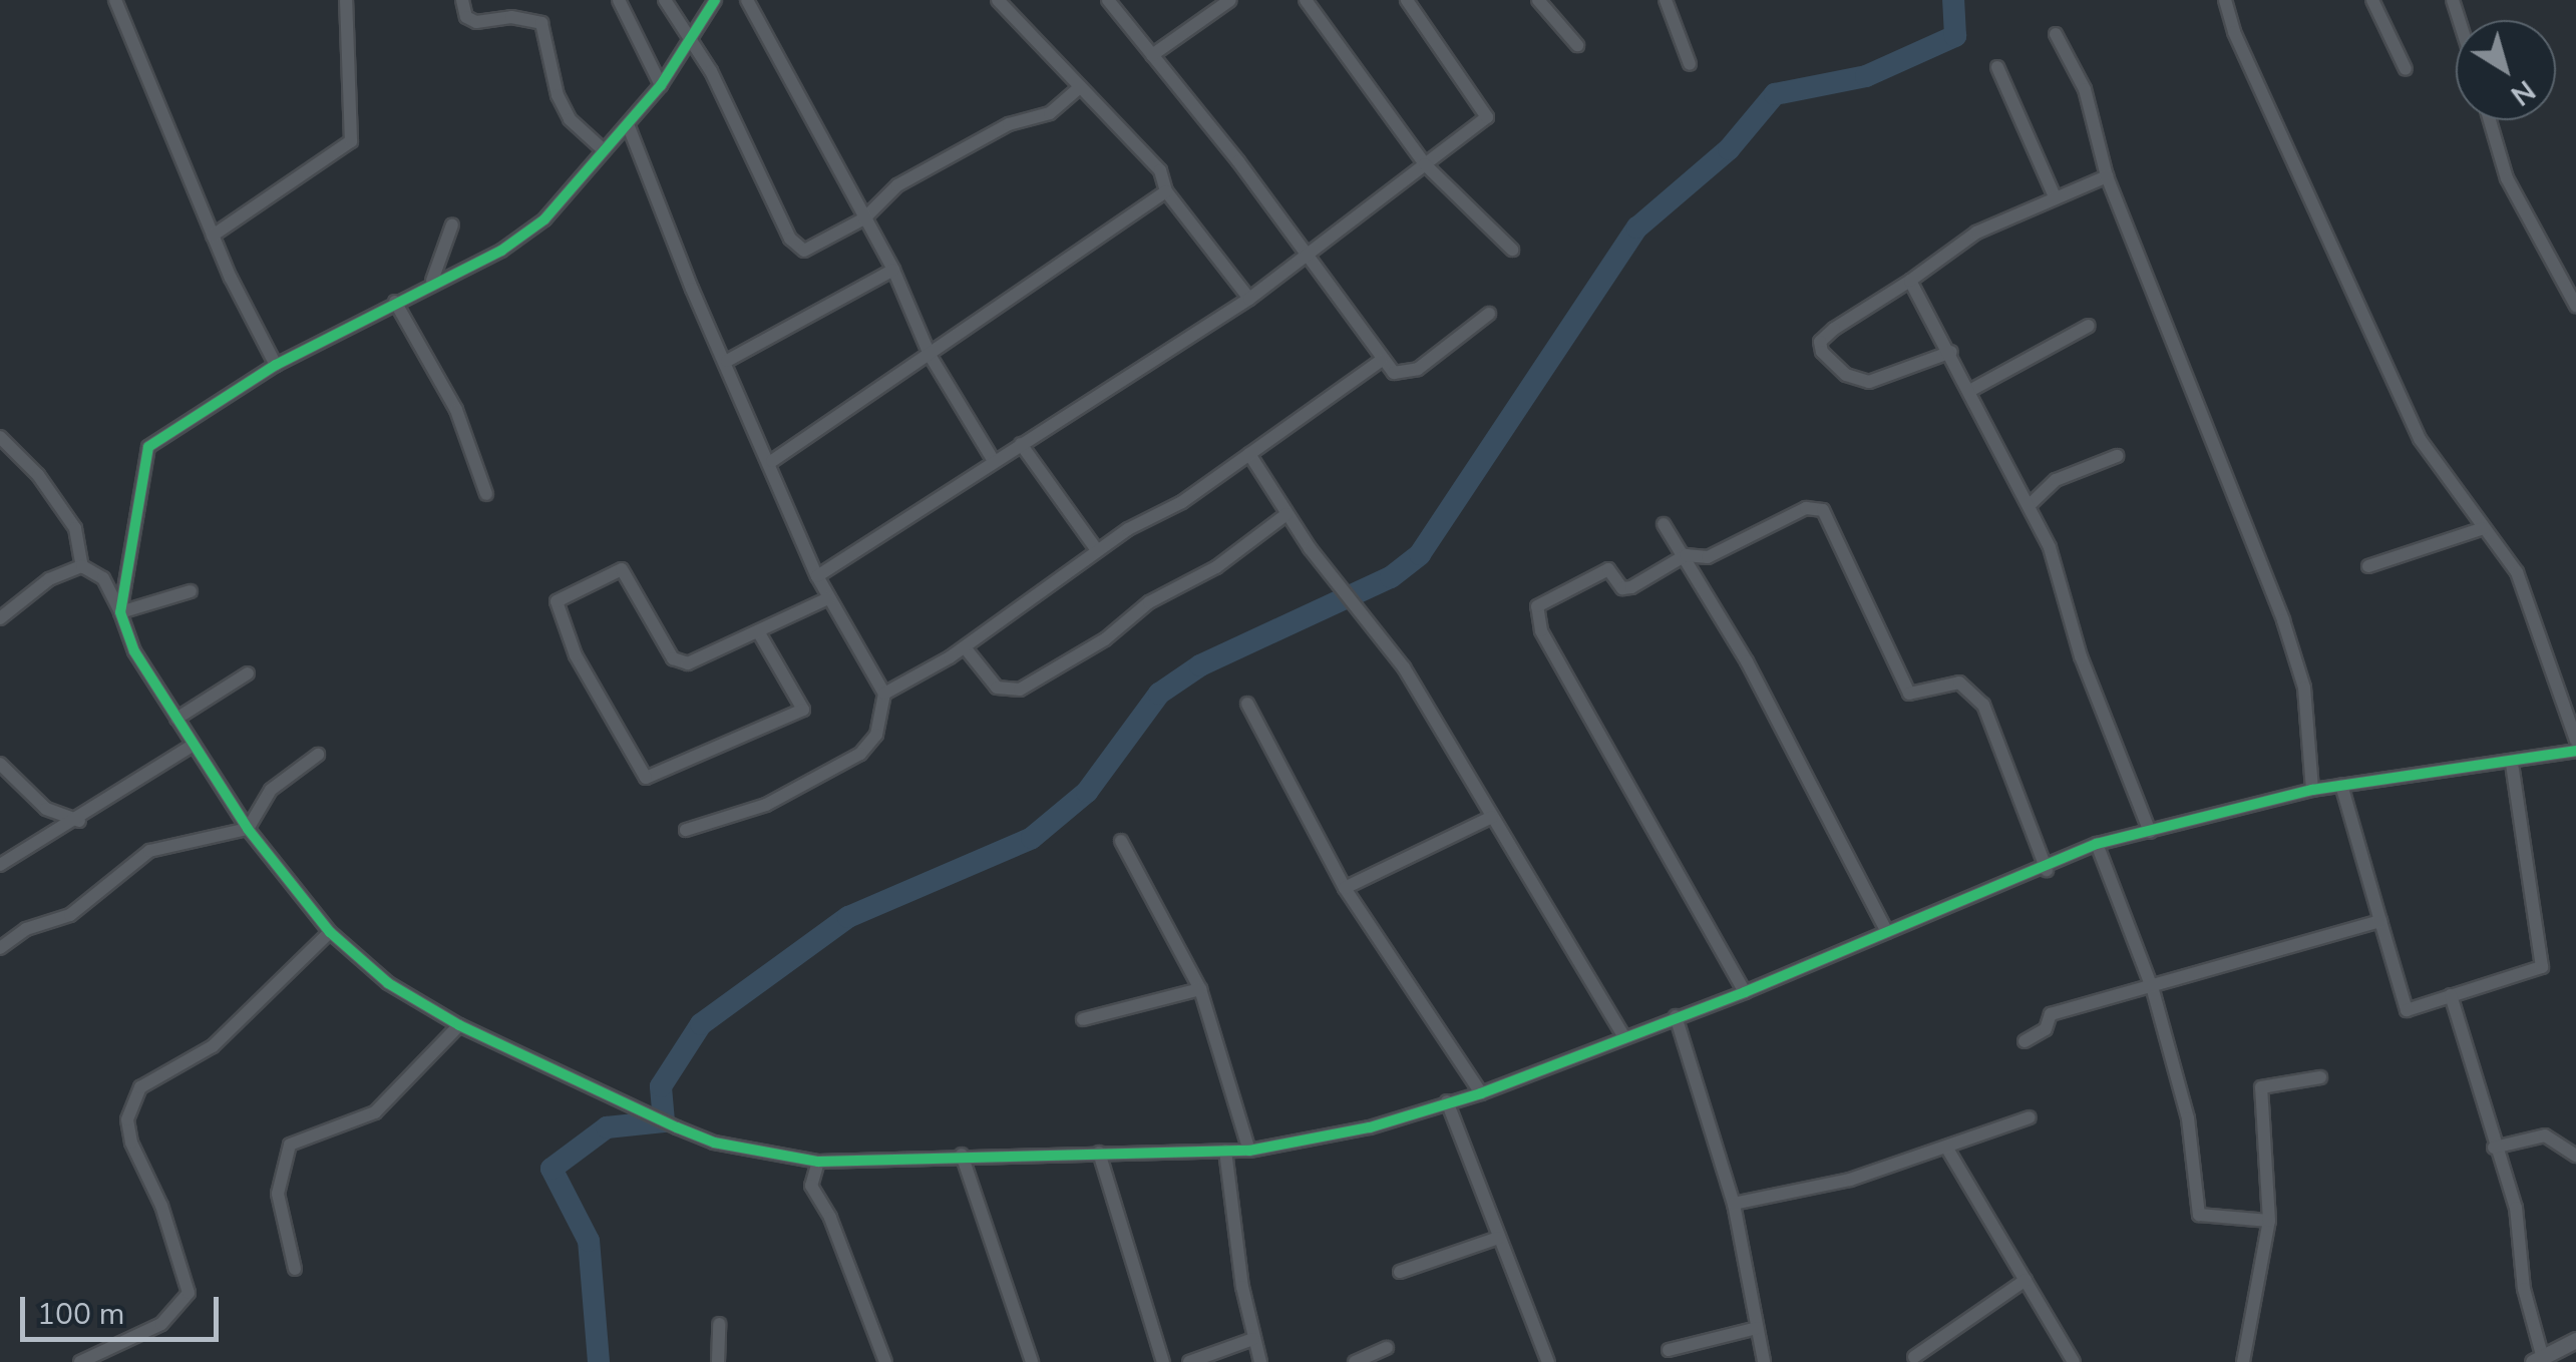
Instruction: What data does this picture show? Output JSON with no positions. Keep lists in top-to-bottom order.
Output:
{
  "scale_bar": "100 m",
  "north": "bottom right"
}
